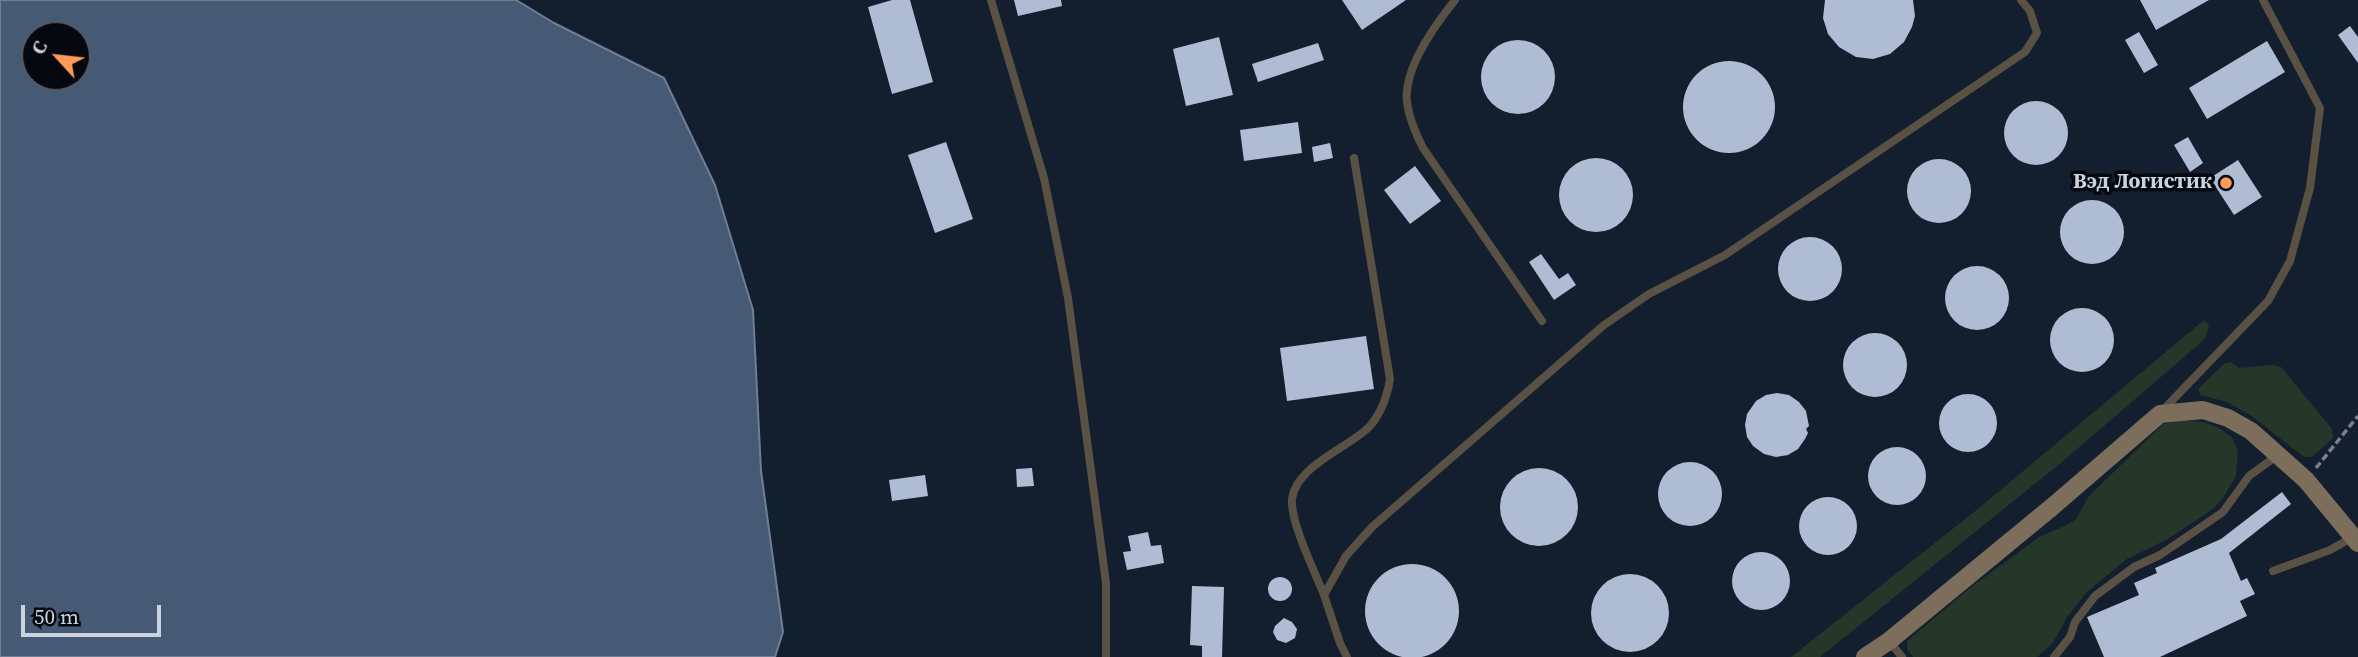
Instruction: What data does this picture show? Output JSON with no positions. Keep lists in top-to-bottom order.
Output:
{
  "places": ["Вэд Логистик"],
  "scale_bar": "50 m",
  "north": "top left"
}
